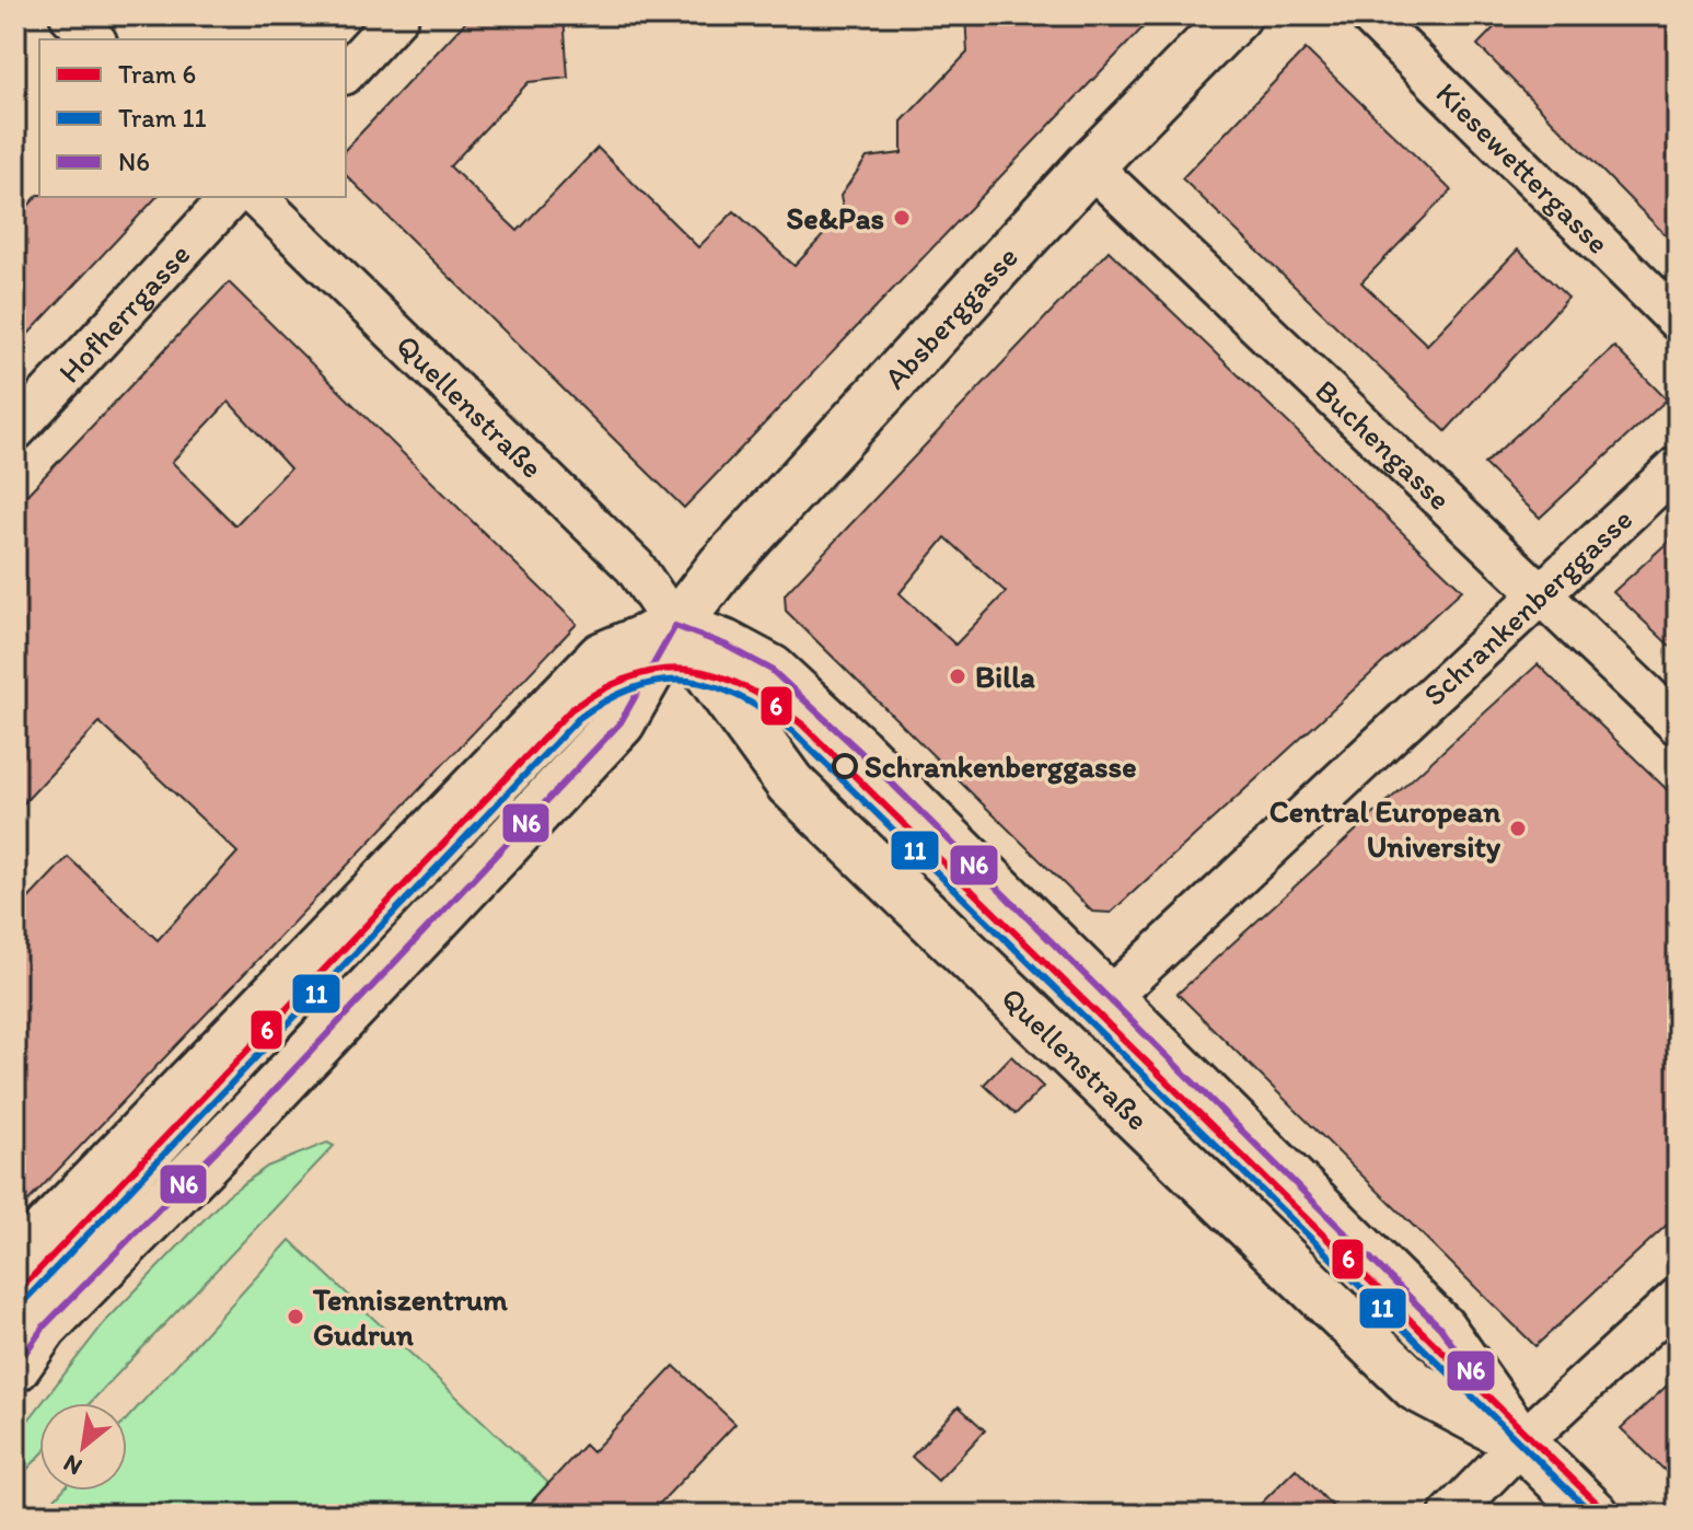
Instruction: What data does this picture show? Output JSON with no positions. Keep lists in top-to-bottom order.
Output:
{
  "streets": {
    "street": [
      "Kiesewettergasse",
      "Hofherrgasse",
      "Absberggasse",
      "Quellenstraße",
      "Buchengasse",
      "Schrankenberggasse"
    ]
  },
  "crossings": [
    ["Absberggasse", "Quellenstraße"],
    ["Absberggasse", "Buchengasse"],
    ["Quellenstraße", "Schrankenberggasse"],
    ["Buchengasse", "Schrankenberggasse"]
  ],
  "places": [
    "Se&Pas",
    "Billa",
    "Schrankenberggasse",
    "Central European University",
    "Tenniszentrum Gudrun"
  ],
  "lines": ["transit line N6", "tram line 6", "tram line 11"],
  "legend": ["Tram 6", "Tram 11", "N6"],
  "north": "bottom left"
}
